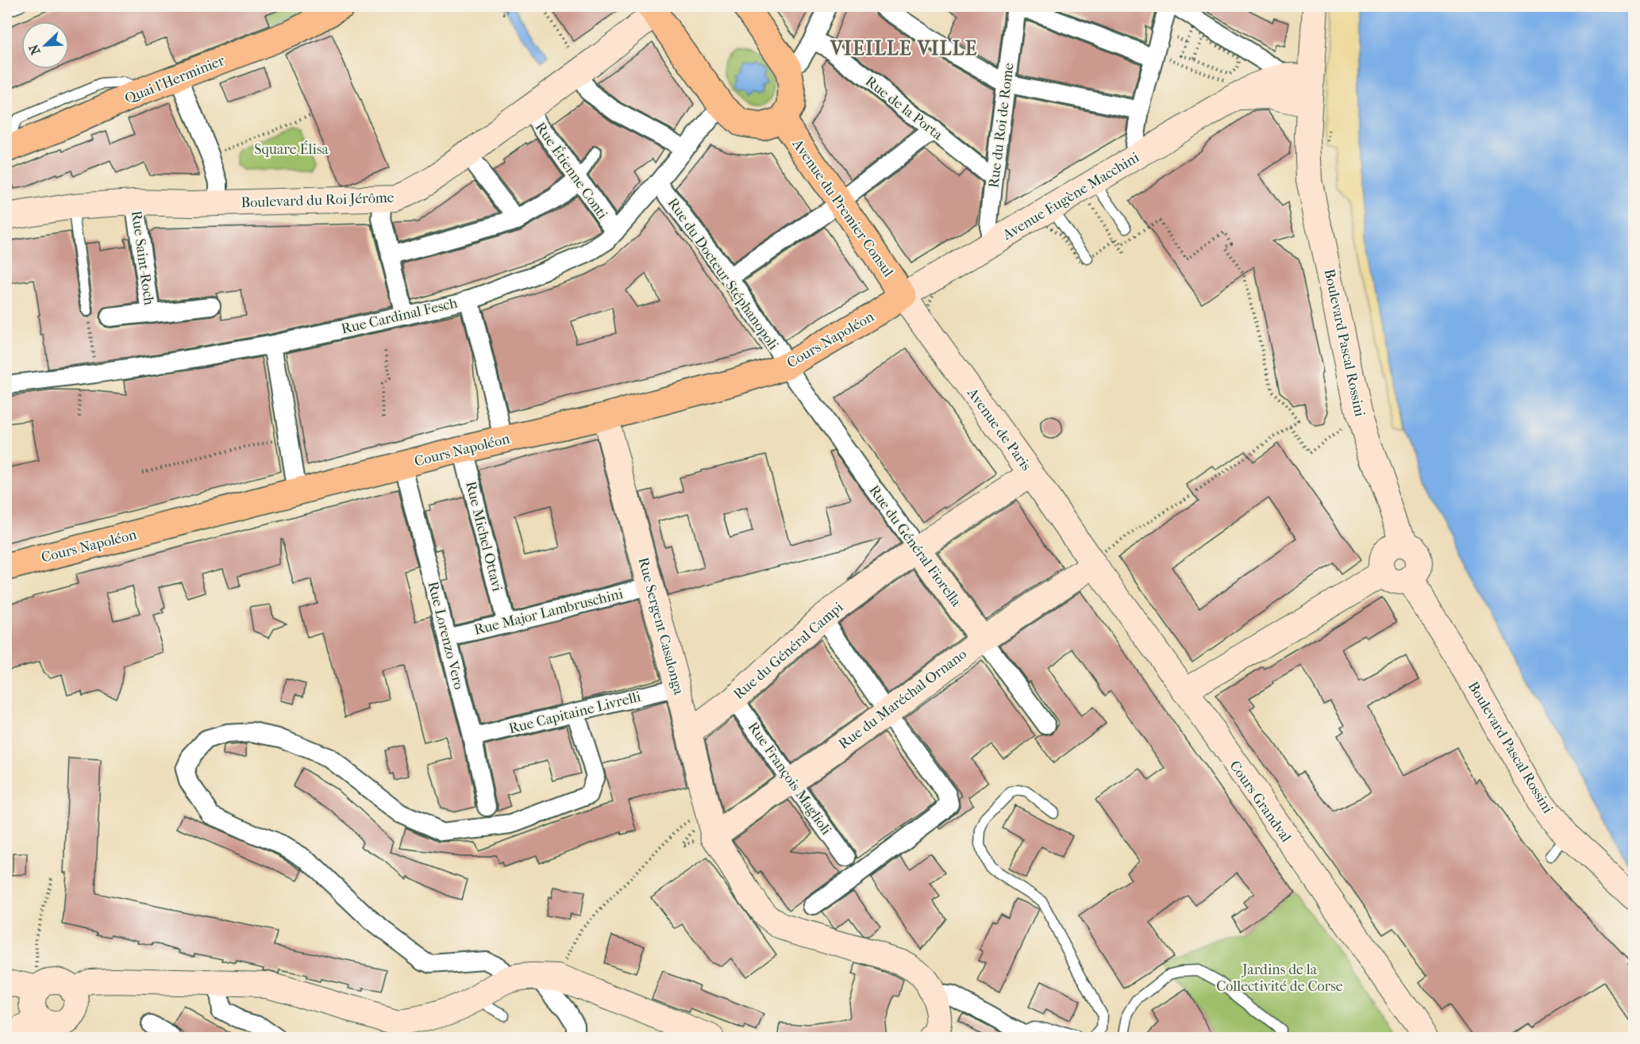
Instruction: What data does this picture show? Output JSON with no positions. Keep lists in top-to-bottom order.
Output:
{
  "streets": {
    "main road": [
      "Quai l'Herminier",
      "Avenue Eugène Macchini",
      "Boulevard du Roi Jérôme",
      "Avenue du Premier Consul",
      "Cours Napoléon",
      "Boulevard Pascal Rossini",
      "Avenue de Paris",
      "Rue du Général Fiorella",
      "Rue Sergent Casalonga",
      "Rue du Général Campi",
      "Rue du Maréchal Ornano",
      "Cours Grandval"
    ],
    "street": [
      "Rue de la Porta",
      "Rue du Roi de Rome",
      "Rue Étienne Conti",
      "Rue Saint-Roch",
      "Rue du Docteur Stéphanopoli",
      "Rue Cardinal Fesch",
      "Rue Michel Ottavi",
      "Rue Major Lambruschini",
      "Rue Lorenzo Vero",
      "Rue Capitaine Livrelli",
      "Rue François Maglioli"
    ]
  },
  "crossings": [
    ["Rue de la Porta", "Rue du Roi de Rome"],
    ["Rue du Roi de Rome", "Avenue Eugène Macchini"],
    ["Rue Étienne Conti", "Boulevard du Roi Jérôme"],
    ["Rue Étienne Conti", "Rue Cardinal Fesch"],
    ["Avenue Eugène Macchini", "Avenue du Premier Consul"],
    ["Avenue Eugène Macchini", "Cours Napoléon"],
    ["Avenue Eugène Macchini", "Boulevard Pascal Rossini"],
    ["Avenue Eugène Macchini", "Avenue de Paris"],
    ["Boulevard du Roi Jérôme", "Rue Saint-Roch"],
    ["Avenue du Premier Consul", "Cours Napoléon"],
    ["Avenue du Premier Consul", "Avenue de Paris"],
    ["Rue du Docteur Stéphanopoli", "Rue Cardinal Fesch"],
    ["Rue du Docteur Stéphanopoli", "Cours Napoléon"],
    ["Rue du Docteur Stéphanopoli", "Rue du Général Fiorella"],
    ["Cours Napoléon", "Avenue de Paris"],
    ["Cours Napoléon", "Rue Michel Ottavi"],
    ["Cours Napoléon", "Rue du Général Fiorella"],
    ["Cours Napoléon", "Rue Sergent Casalonga"],
    ["Cours Napoléon", "Rue Lorenzo Vero"],
    ["Avenue de Paris", "Rue du Général Campi"],
    ["Avenue de Paris", "Rue du Maréchal Ornano"],
    ["Avenue de Paris", "Cours Grandval"],
    ["Rue Michel Ottavi", "Rue Major Lambruschini"],
    ["Rue du Général Fiorella", "Rue du Général Campi"],
    ["Rue du Général Fiorella", "Rue du Maréchal Ornano"],
    ["Rue Major Lambruschini", "Rue Sergent Casalonga"],
    ["Rue Major Lambruschini", "Rue Lorenzo Vero"],
    ["Rue Sergent Casalonga", "Rue du Général Campi"],
    ["Rue Sergent Casalonga", "Rue du Maréchal Ornano"],
    ["Rue Sergent Casalonga", "Rue Capitaine Livrelli"],
    ["Rue Lorenzo Vero", "Rue Capitaine Livrelli"],
    ["Rue du Général Campi", "Rue François Maglioli"],
    ["Rue du Maréchal Ornano", "Rue François Maglioli"],
    ["Rue du Maréchal Ornano", "Cours Grandval"]
  ],
  "districts": ["VIEILLE VILLE"],
  "parks": ["Square Élisa", "Jardins de la Collectivité de Corse"],
  "north": "bottom left"
}
